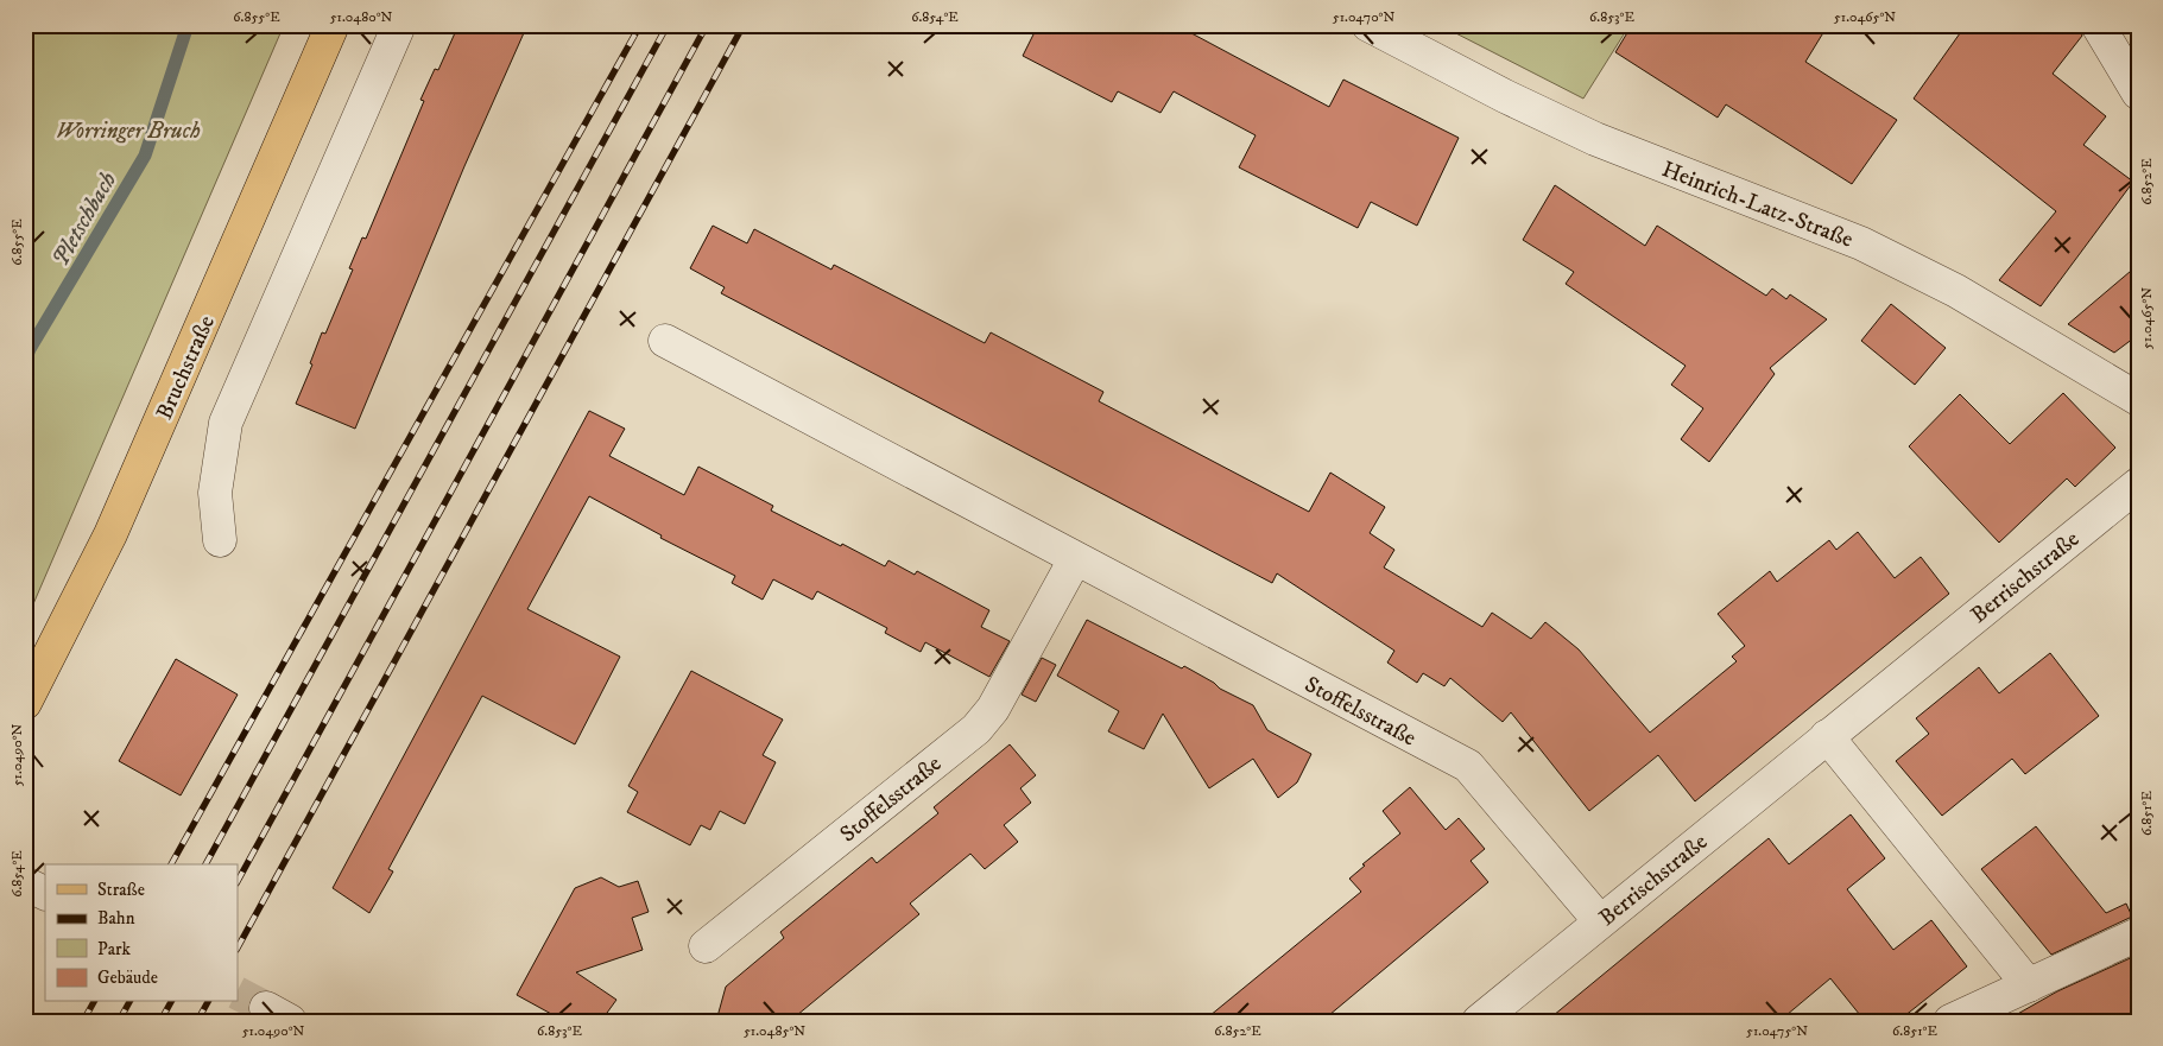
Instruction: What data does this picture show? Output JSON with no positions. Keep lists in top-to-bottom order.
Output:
{
  "streets": {
    "main road": ["Bruchstraße"],
    "street": ["Heinrich-Latz-Straße", "Berrischstraße", "Stoffelsstraße"]
  },
  "crossings": [
    ["Berrischstraße", "Stoffelsstraße"]
  ],
  "water": ["Pletschbach"],
  "parks": ["Worringer Bruch"],
  "legend": [
    "Straße",
    "Bahn",
    "Park",
    "Gebäude"
  ],
  "coordinates": [
    "6.855°E",
    "51.0480°N",
    "6.854°E",
    "51.0470°N",
    "6.853°E",
    "51.0465°N",
    "6.852°E",
    "51.0490°N",
    "6.851°E",
    "51.0485°N",
    "51.0475°N"
  ]
}
